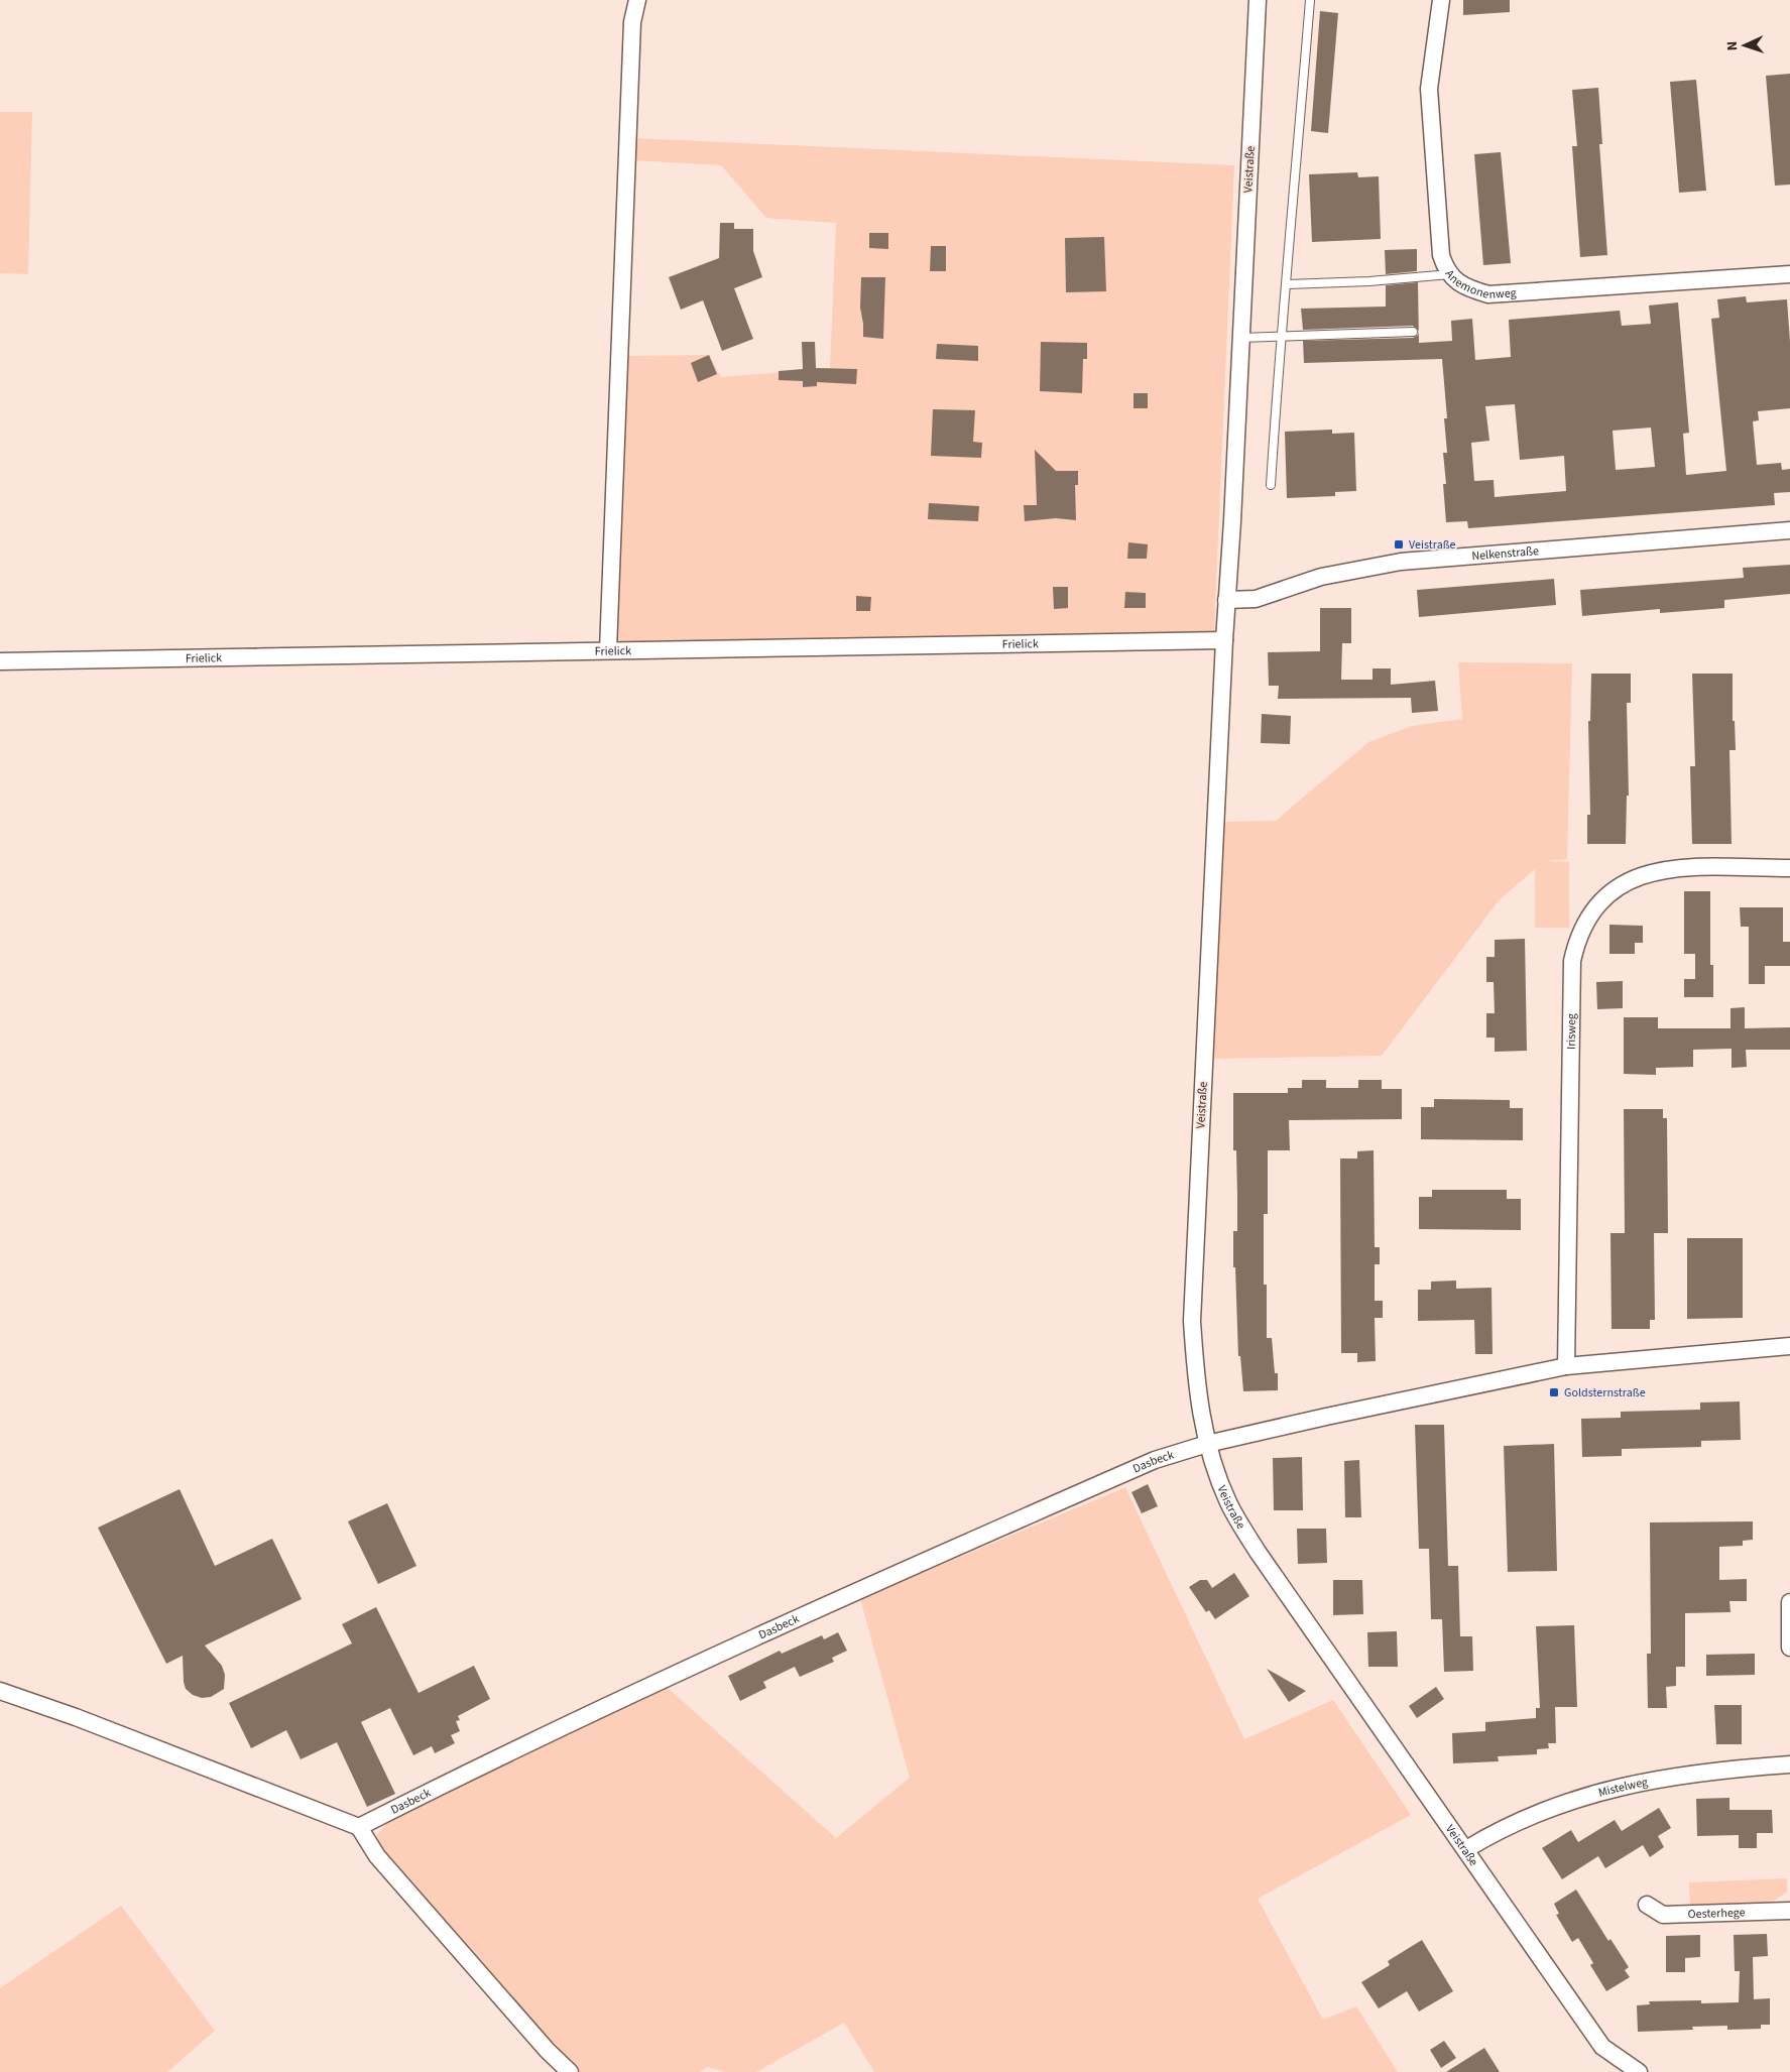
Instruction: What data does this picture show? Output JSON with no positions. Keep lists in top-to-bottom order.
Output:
{
  "streets": {
    "street": [
      "Veistraße",
      "Anemonenweg",
      "Nelkenstraße",
      "Frielick",
      "Irisweg",
      "Dasbeck",
      "Mistelweg",
      "Oesterhege"
    ]
  },
  "crossings": [
    ["Veistraße", "Nelkenstraße"],
    ["Veistraße", "Frielick"],
    ["Veistraße", "Dasbeck"],
    ["Veistraße", "Mistelweg"]
  ],
  "places": {
    "transit": ["Veistraße", "Goldsternstraße"]
  },
  "north": "left"
}
